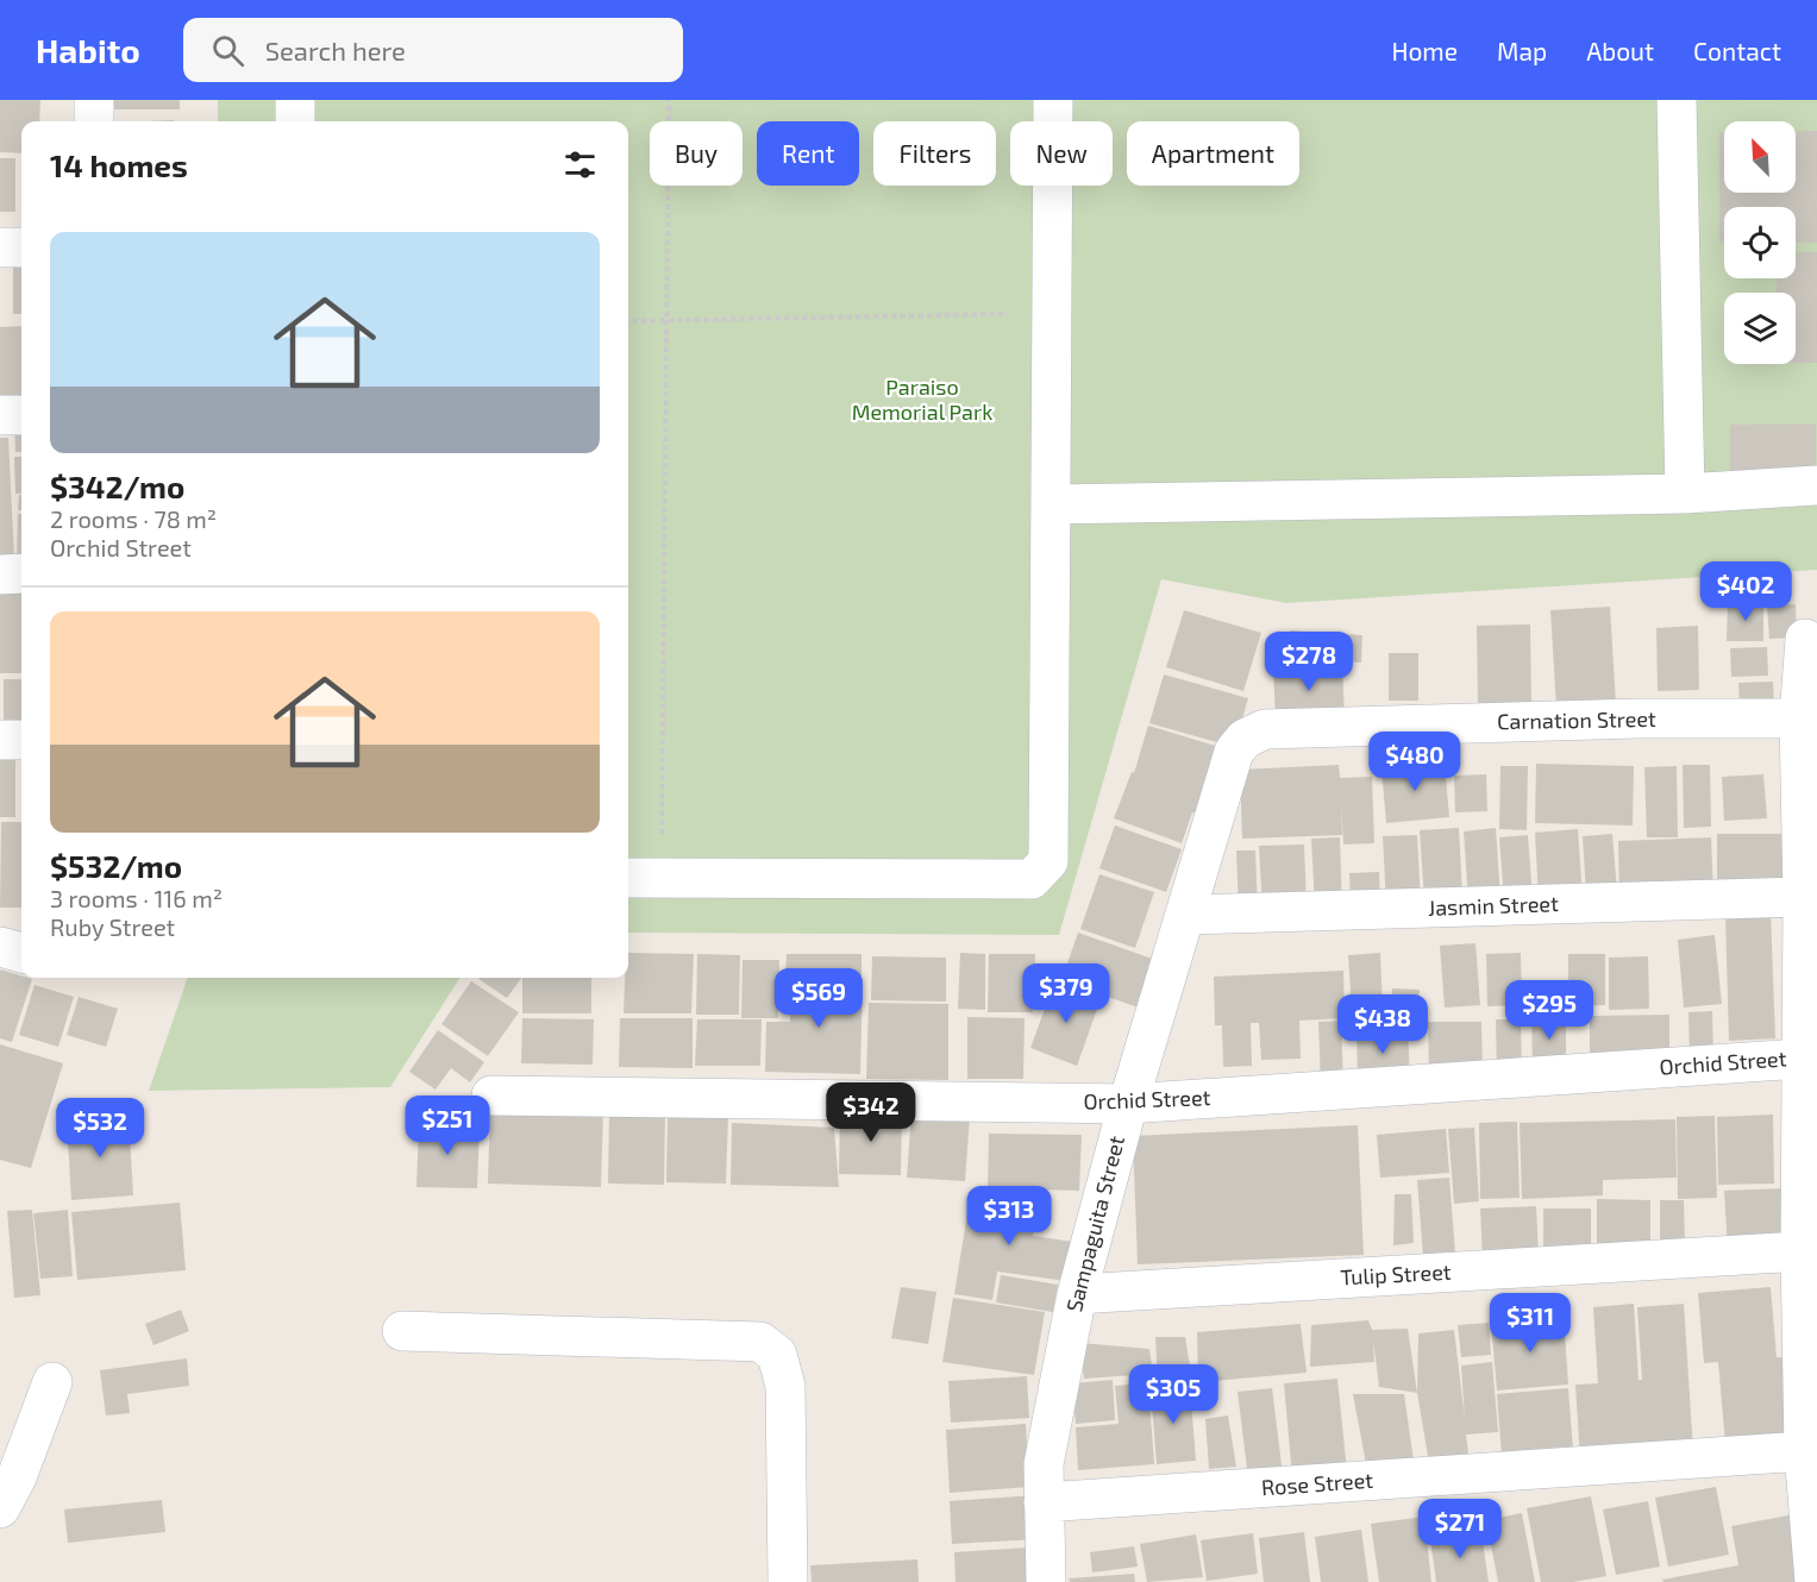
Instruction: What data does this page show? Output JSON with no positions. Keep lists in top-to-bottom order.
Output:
{
  "streets": {
    "street": [
      "Carnation Street",
      "Jasmin Street",
      "Orchid Street",
      "Sampaguita Street",
      "Tulip Street",
      "Rose Street"
    ]
  },
  "crossings": [
    ["Carnation Street", "Sampaguita Street"],
    ["Jasmin Street", "Sampaguita Street"],
    ["Orchid Street", "Sampaguita Street"],
    ["Sampaguita Street", "Tulip Street"],
    ["Sampaguita Street", "Rose Street"]
  ],
  "parks": ["Paraiso Memorial Park"],
  "north": "top left",
  "page": {
    "header": "Habito",
    "search": "Search here",
    "nav": [
      "Home",
      "Map",
      "About",
      "Contact"
    ],
    "chip": [
      "Buy",
      "Rent",
      "Filters",
      "New",
      "Apartment"
    ],
    "heading": "14 homes",
    "list": [
      {
        "name": "$342/mo",
        "note": "2 rooms · 78 m² · Orchid Street"
      },
      {
        "name": "$532/mo",
        "note": "3 rooms · 116 m² · Ruby Street"
      }
    ],
    "price": [
      "$402",
      "$278",
      "$480",
      "$379",
      "$569",
      "$295",
      "$438",
      "$342",
      "$251",
      "$532",
      "$313",
      "$311",
      "$305",
      "$271"
    ]
  }
}
